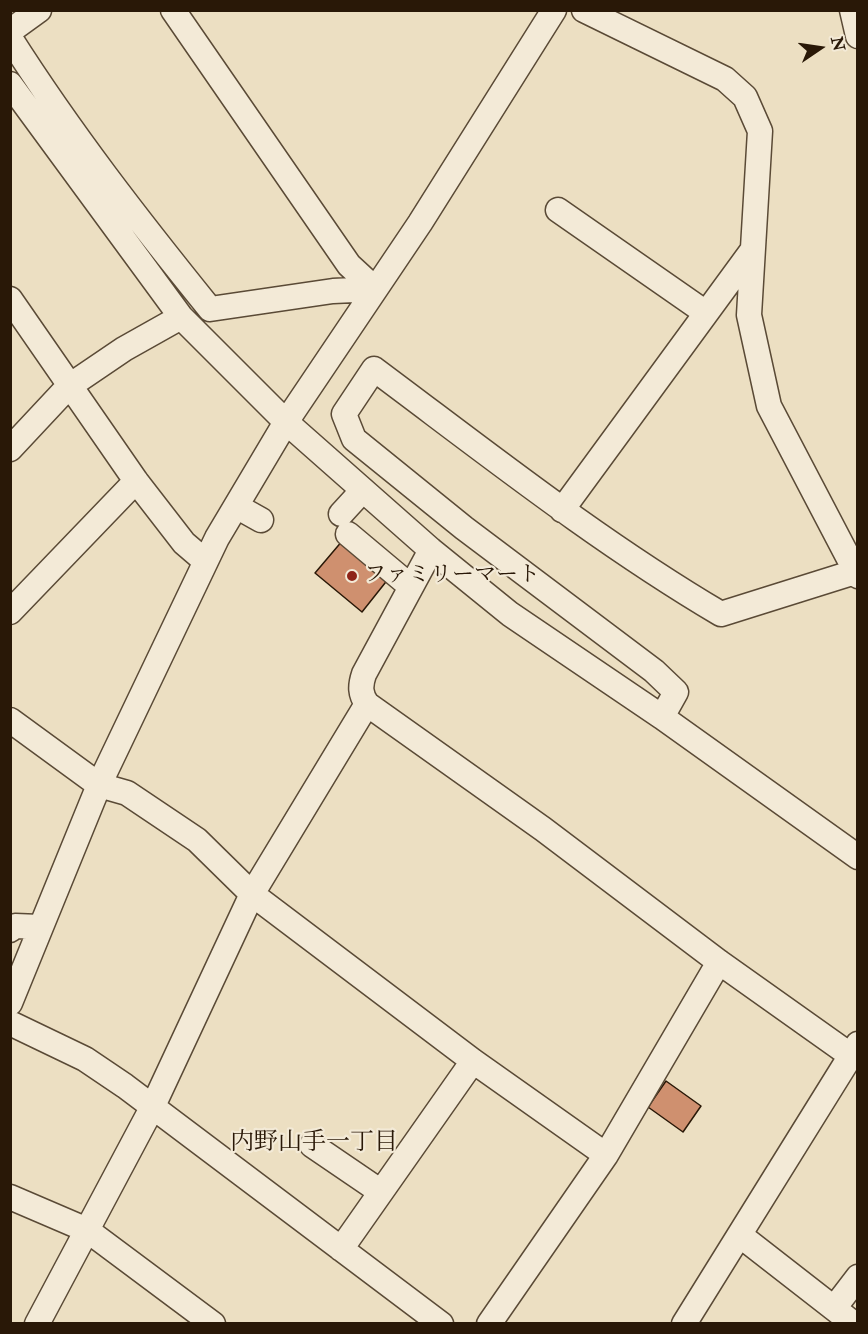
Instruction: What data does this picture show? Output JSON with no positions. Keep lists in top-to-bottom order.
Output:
{
  "districts": ["内野山手一丁目"],
  "places": ["ファミリーマート"],
  "north": "right"
}
